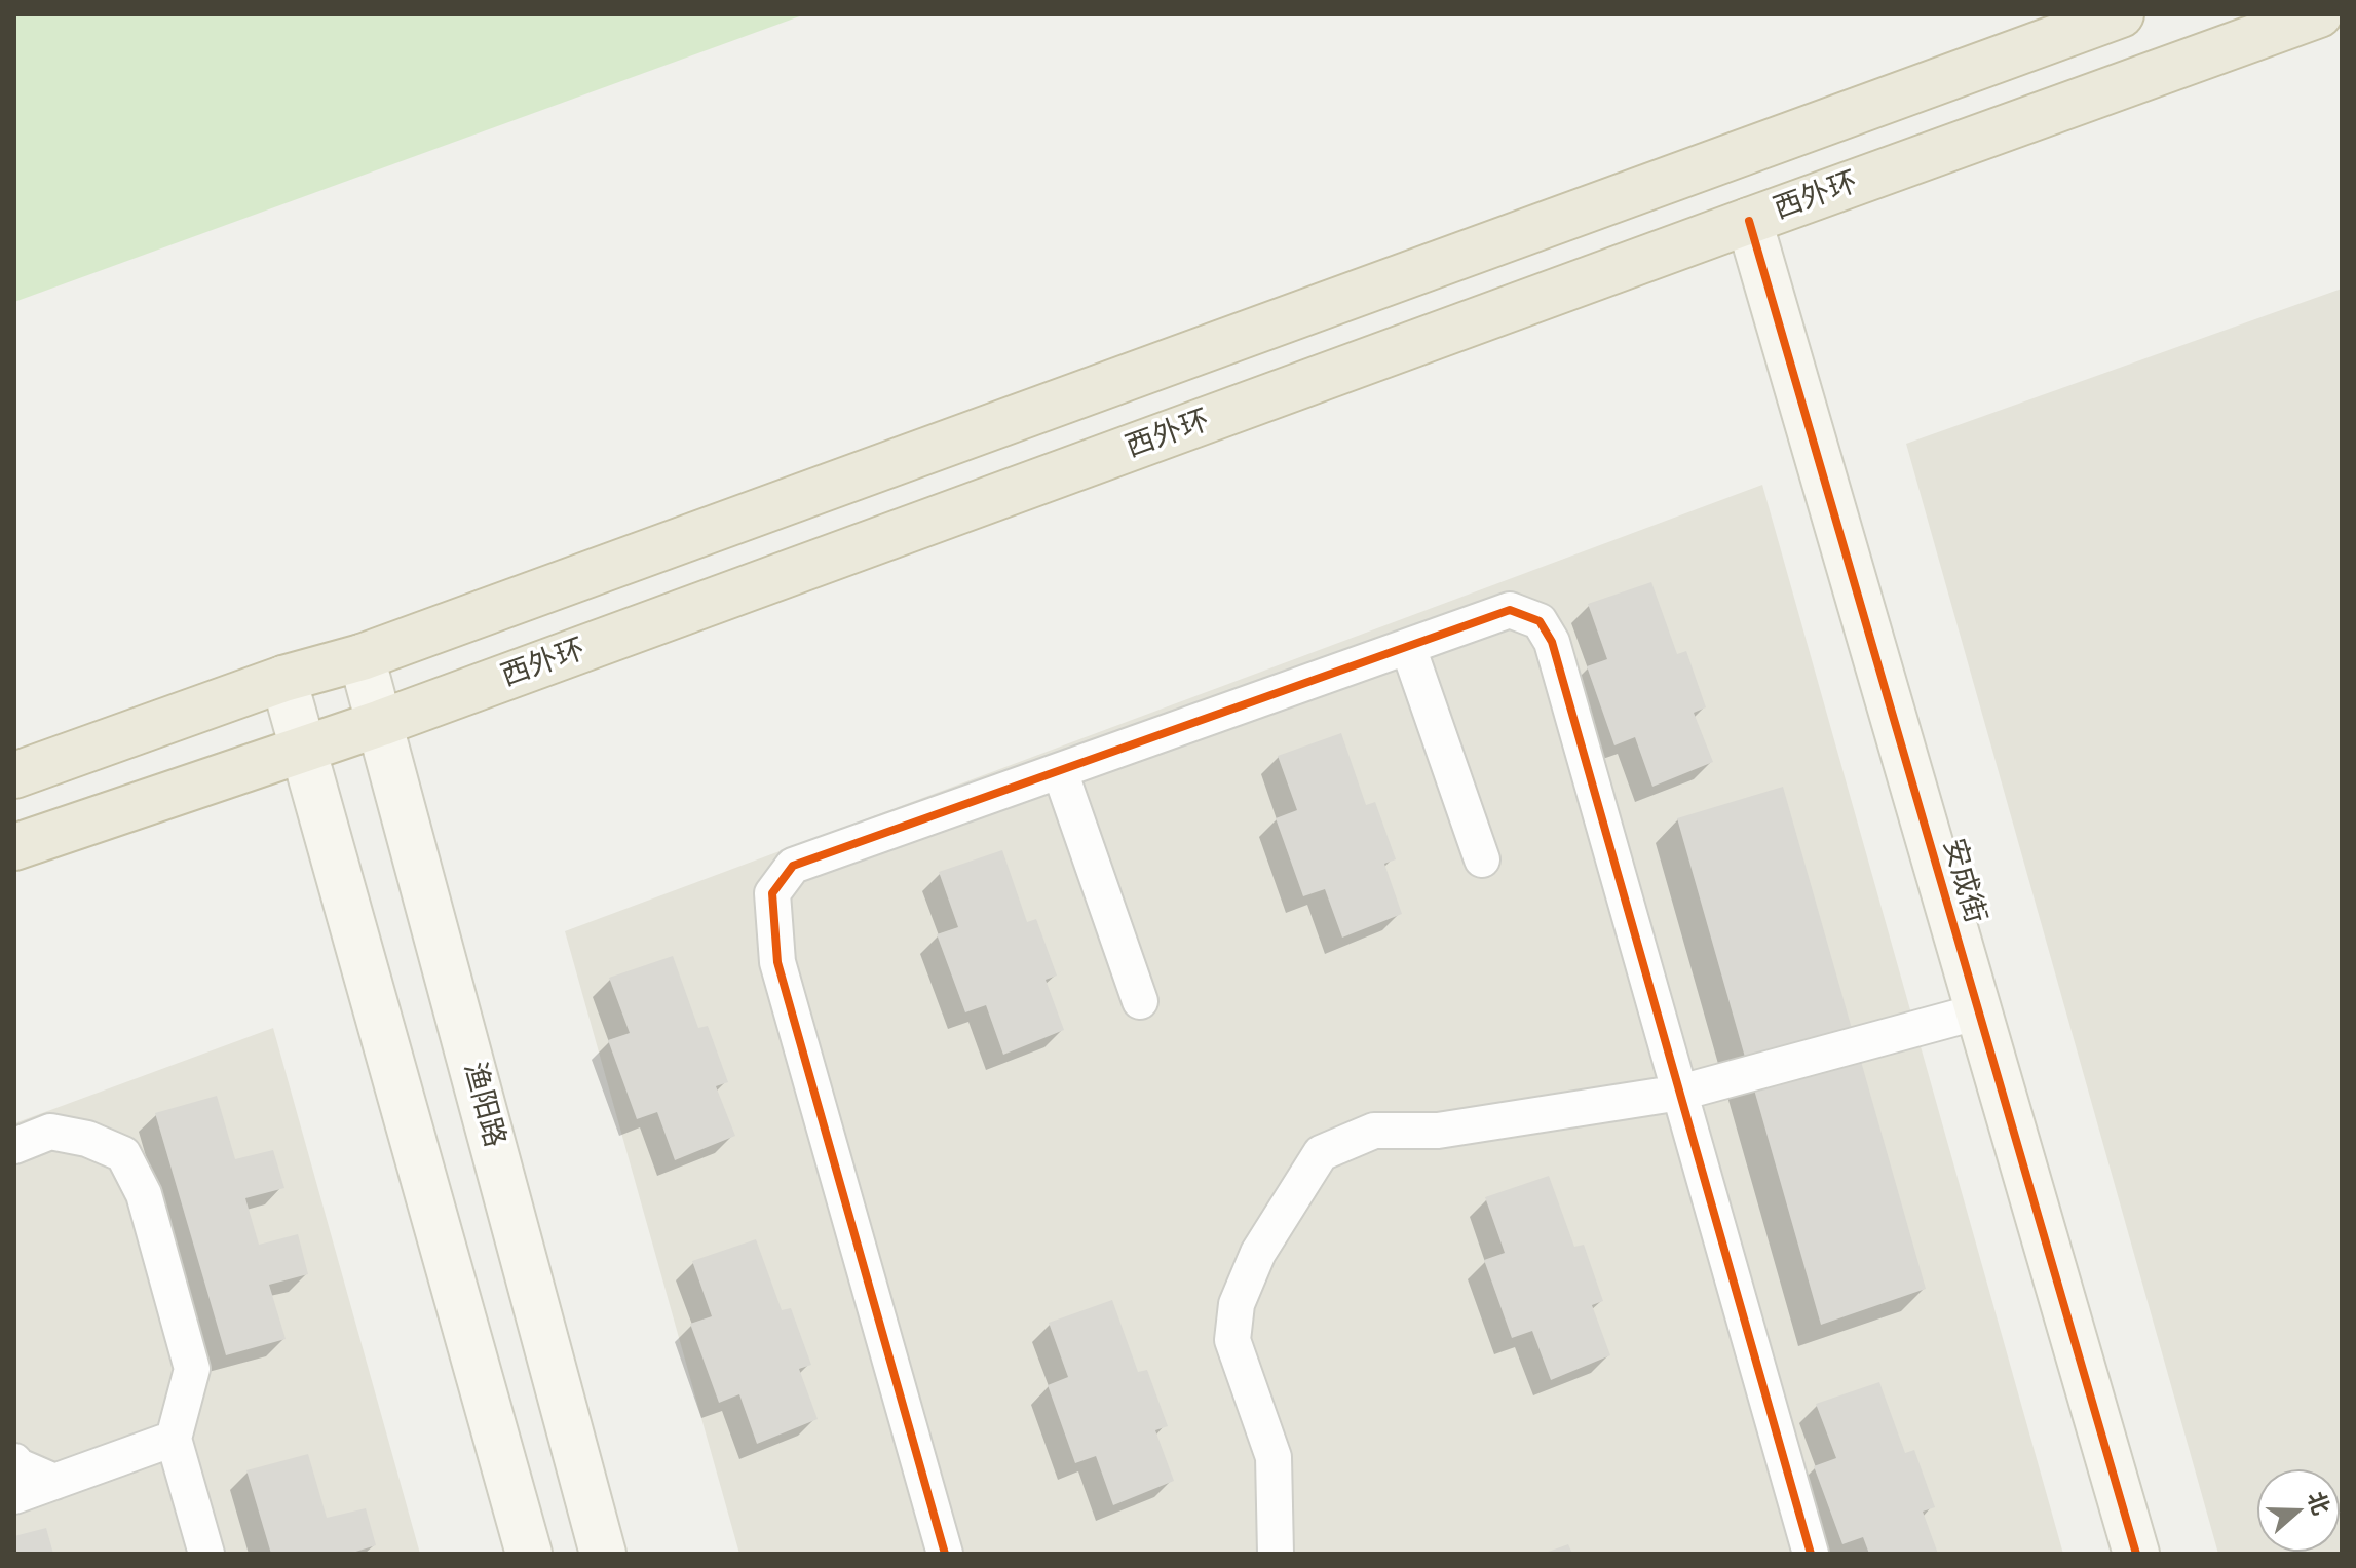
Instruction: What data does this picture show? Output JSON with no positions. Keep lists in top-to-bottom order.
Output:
{
  "streets": {
    "highway": ["西外环"],
    "street": ["安成街", "渔阳路"]
  },
  "crossings": [
    ["西外环", "安成街"],
    ["西外环", "渔阳路"]
  ],
  "north": "right"
}
